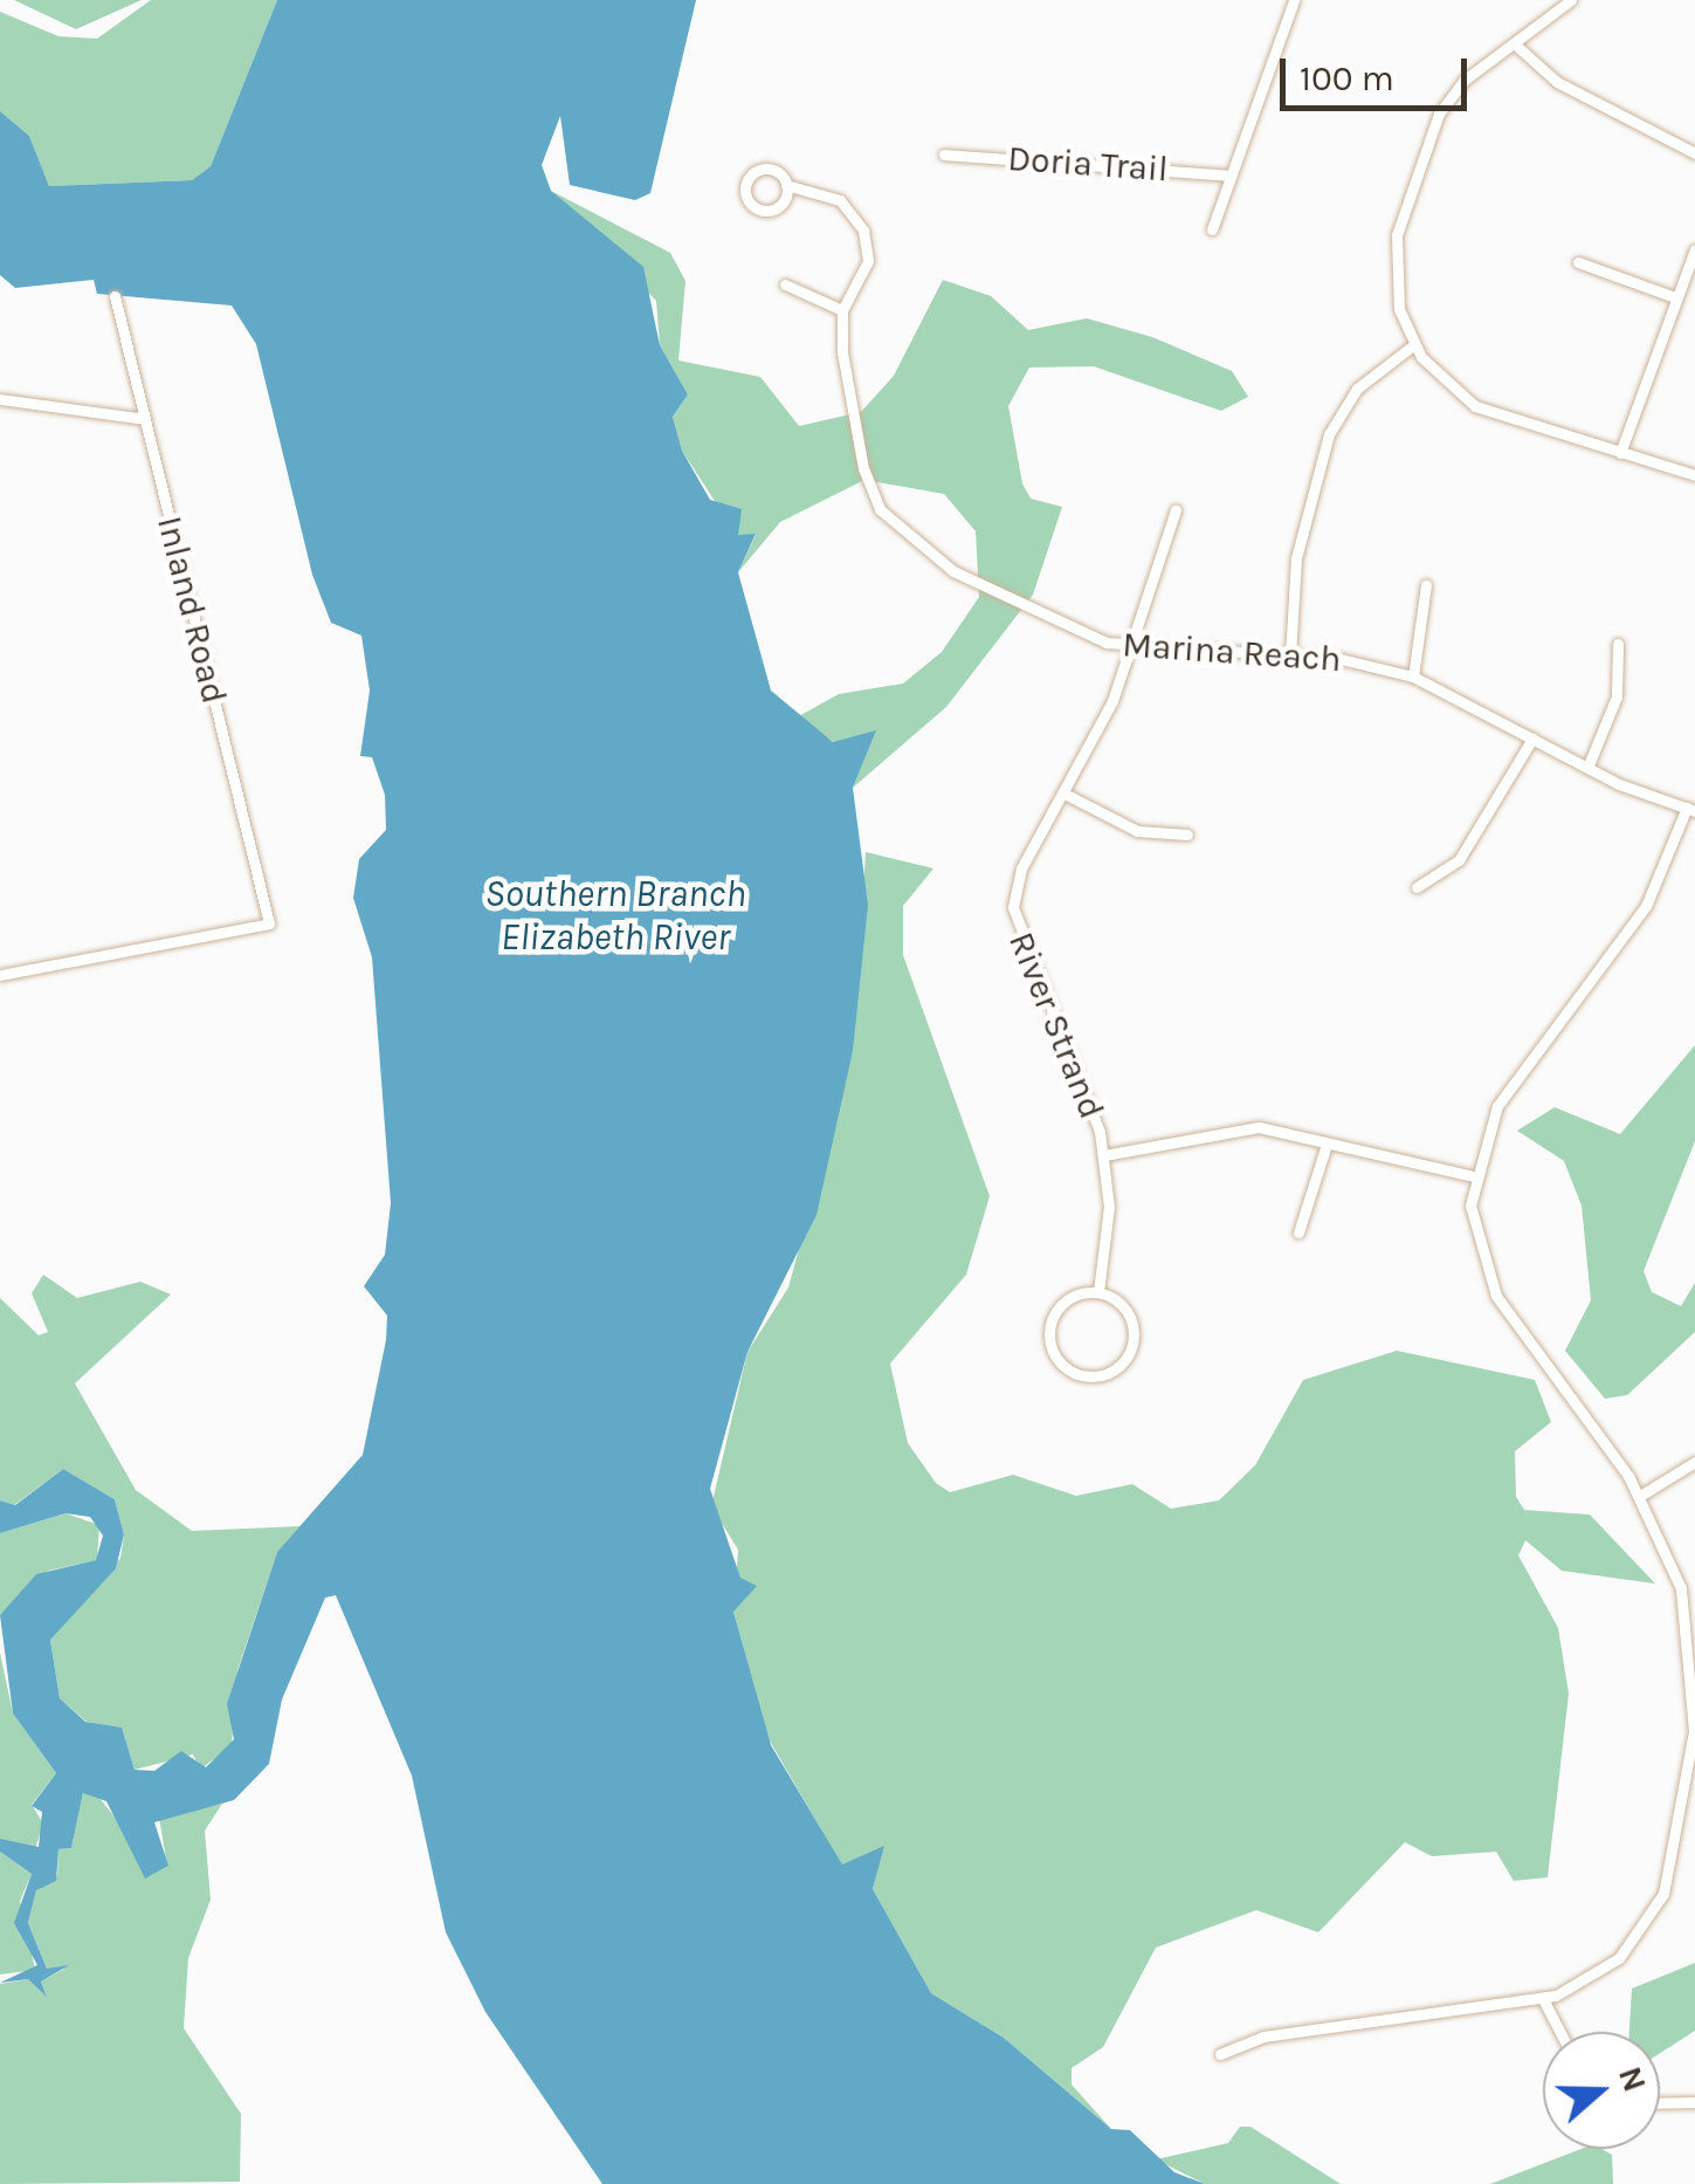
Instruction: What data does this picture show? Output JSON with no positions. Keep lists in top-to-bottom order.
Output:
{
  "streets": {
    "street": [
      "Doria Trail",
      "Inland Road",
      "Marina Reach",
      "River Strand"
    ]
  },
  "crossings": [
    ["Marina Reach", "River Strand"]
  ],
  "water": ["Southern Branch Elizabeth River"],
  "scale_bar": "100 m",
  "north": "right"
}
